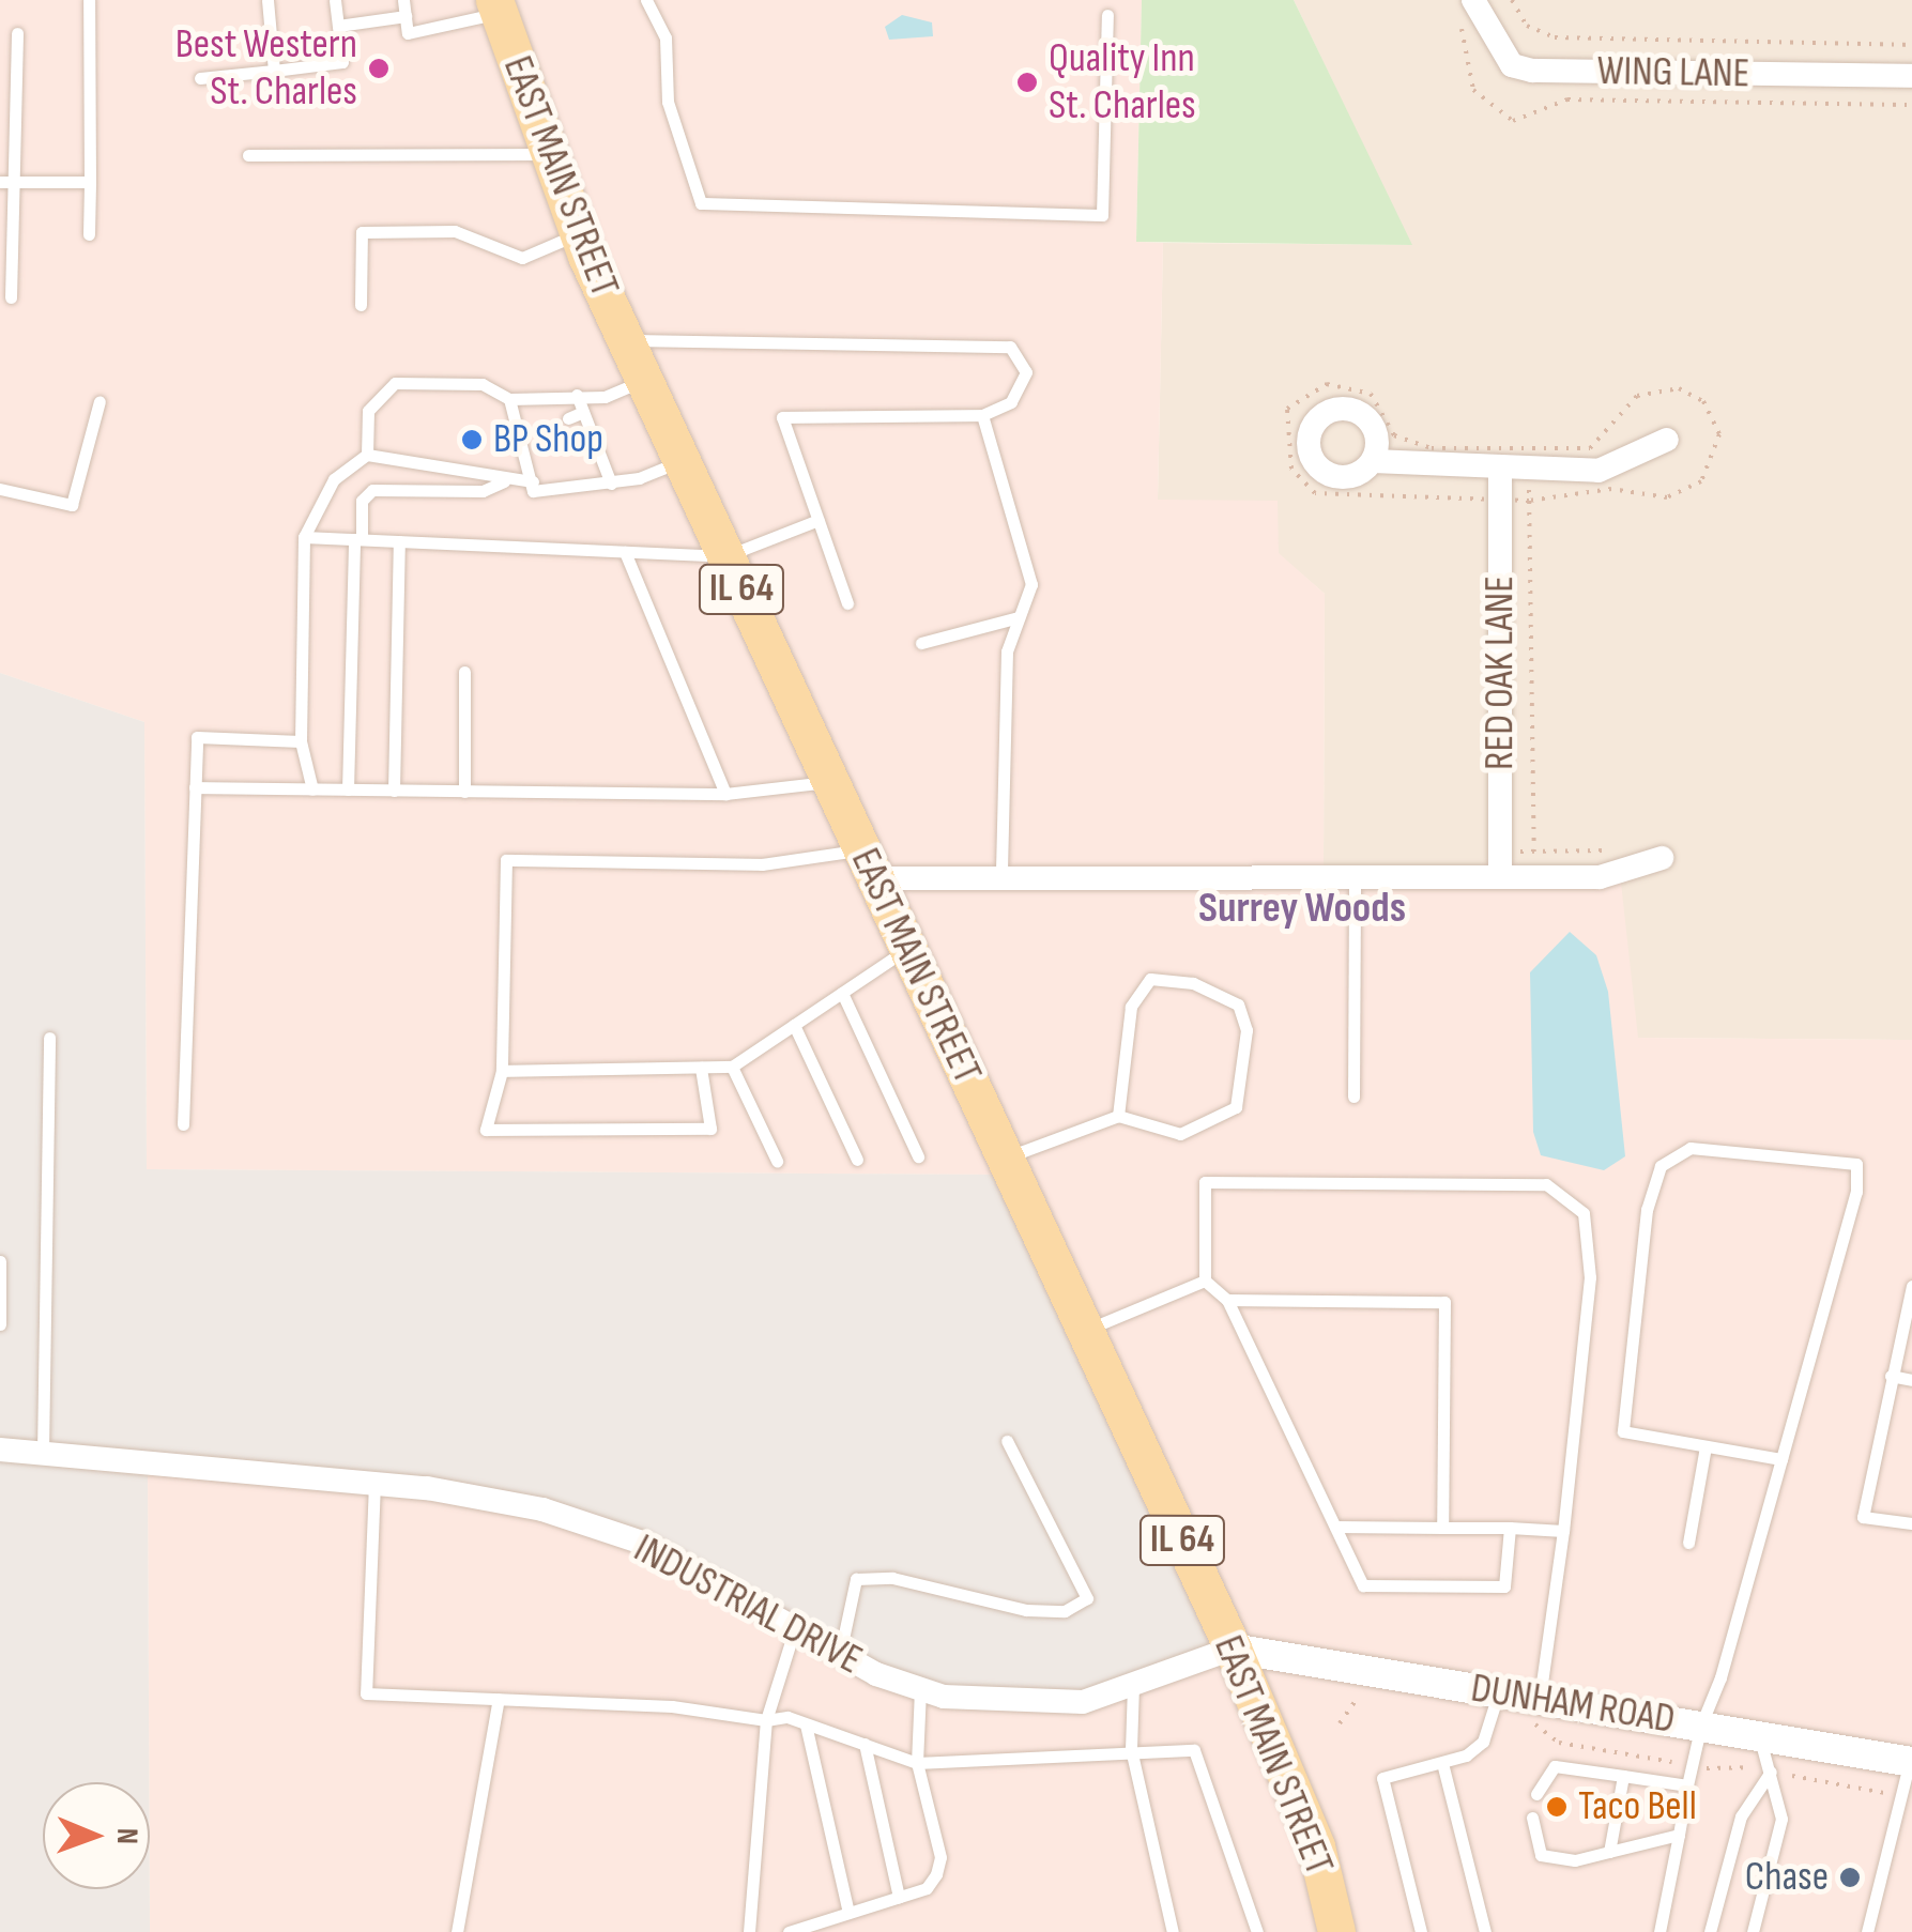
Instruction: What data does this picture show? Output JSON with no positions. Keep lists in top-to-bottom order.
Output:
{
  "streets": {
    "main road": ["EAST MAIN STREET", "IL 64"],
    "street": [
      "WING LANE",
      "RED OAK LANE",
      "INDUSTRIAL DRIVE",
      "DUNHAM ROAD"
    ]
  },
  "crossings": [
    ["EAST MAIN STREET", "INDUSTRIAL DRIVE"],
    ["EAST MAIN STREET", "DUNHAM ROAD"],
    ["INDUSTRIAL DRIVE", "DUNHAM ROAD"]
  ],
  "districts": ["Surrey Woods"],
  "places": [
    "Best Western St. Charles",
    "Quality Inn St. Charles",
    "BP Shop",
    "Taco Bell",
    "Chase"
  ],
  "north": "right"
}
